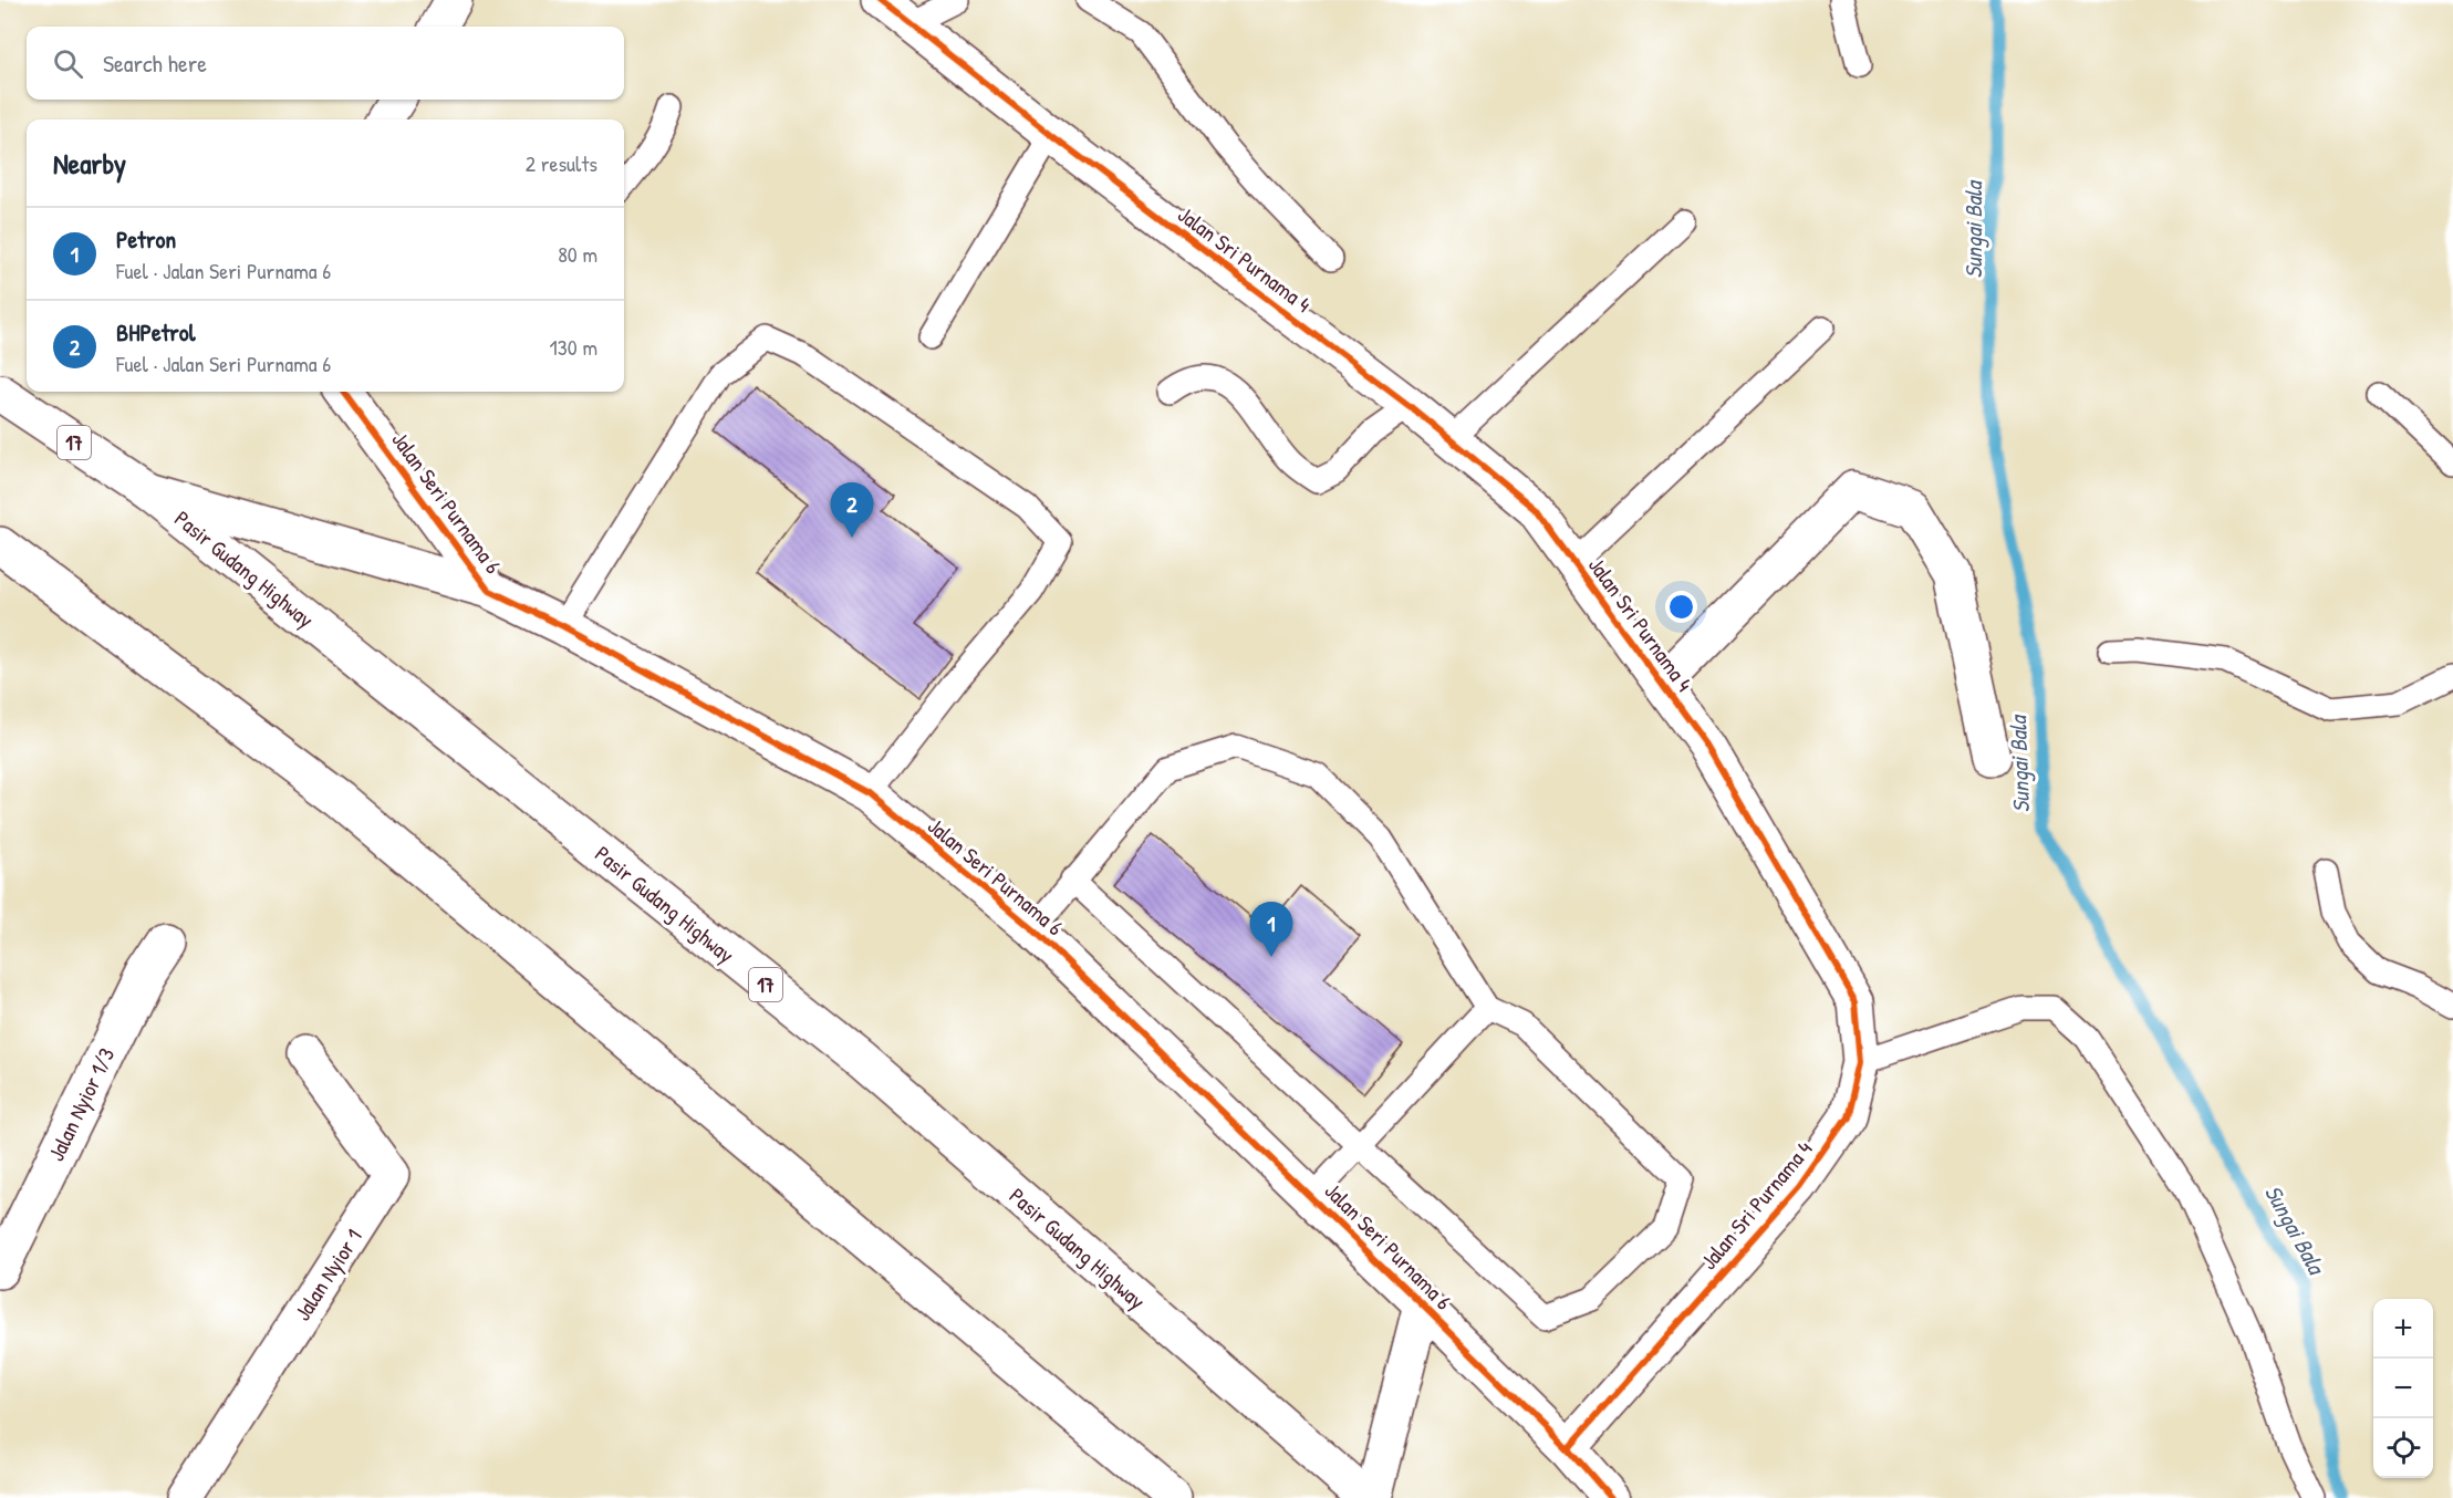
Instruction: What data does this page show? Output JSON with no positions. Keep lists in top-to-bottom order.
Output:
{
  "streets": {
    "main road": [
      "Jalan Sri Purnama 4",
      "17",
      "Jalan Seri Purnama 6",
      "Pasir Gudang Highway",
      "Jalan Nyior 1/3",
      "Jalan Nyior 1"
    ]
  },
  "crossings": [
    ["Jalan Sri Purnama 4", "Jalan Seri Purnama 6"]
  ],
  "water": ["Sungai Bala"],
  "page": {
    "search": "Search here",
    "heading": ["Nearby", "2 results"],
    "list": [
      {
        "mark": "1",
        "name": "Petron",
        "note": "Fuel · Jalan Seri Purnama 6",
        "value": "80 m"
      },
      {
        "mark": "2",
        "name": "BHPetrol",
        "note": "Fuel · Jalan Seri Purnama 6",
        "value": "130 m"
      }
    ],
    "pins": ["2", "1"],
    "map_buttons": ["+", "−"]
  }
}
